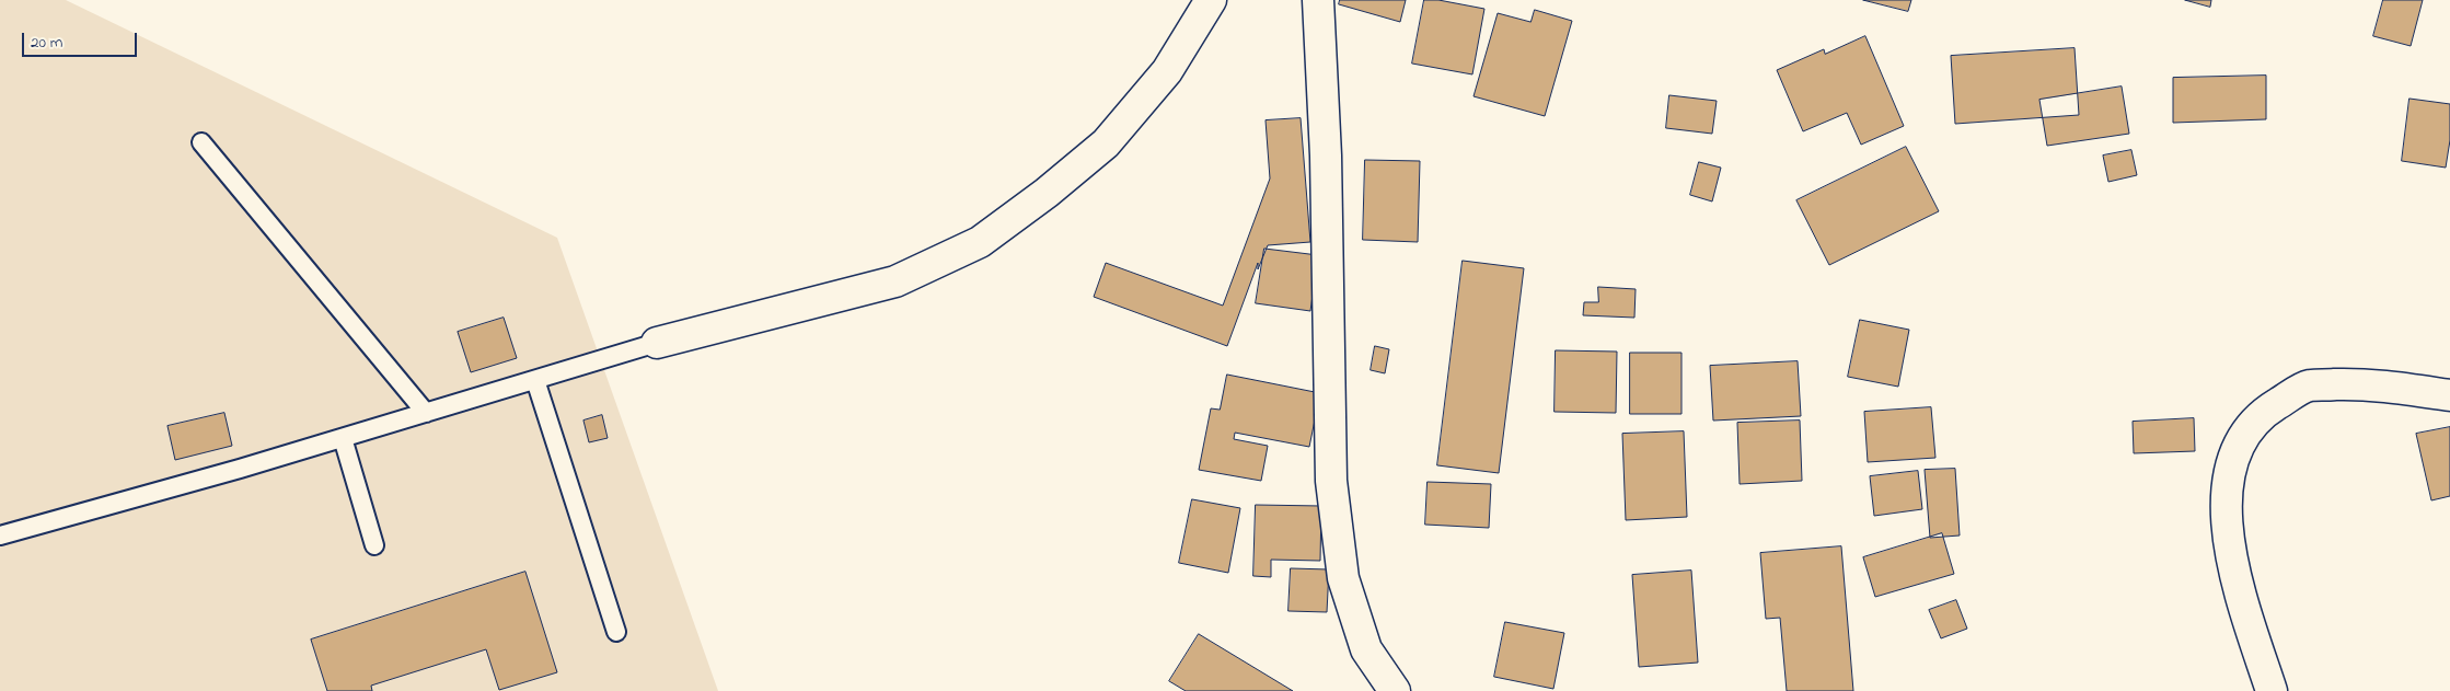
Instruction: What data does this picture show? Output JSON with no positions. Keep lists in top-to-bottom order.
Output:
{
  "scale_bar": "20 m"
}
